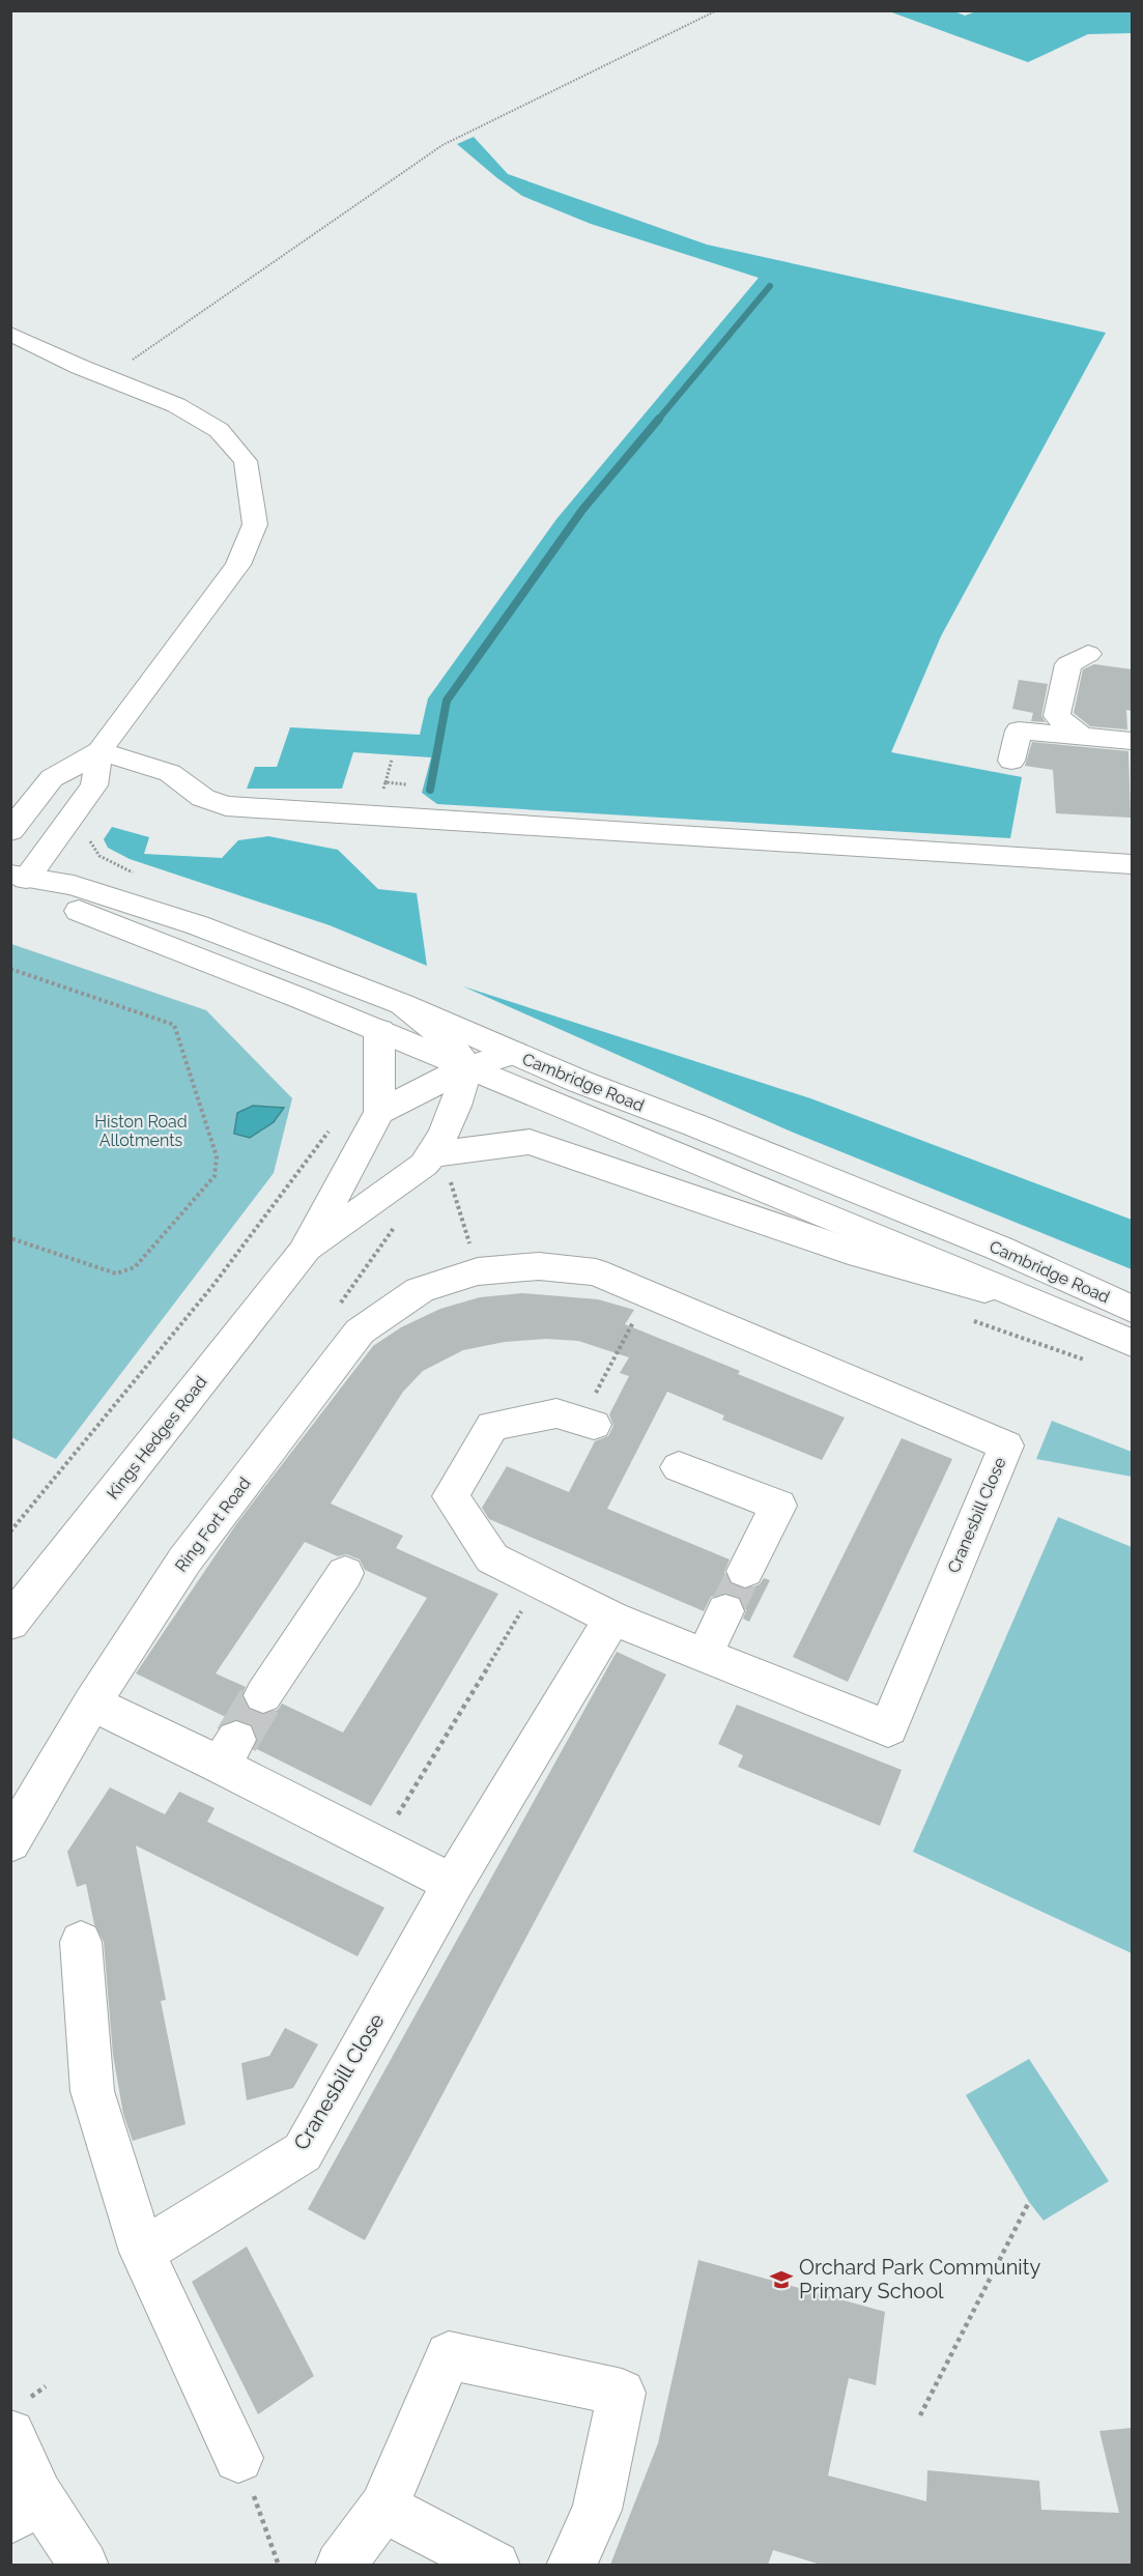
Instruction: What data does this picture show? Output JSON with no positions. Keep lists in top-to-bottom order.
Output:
{
  "streets": {
    "street": [
      "Cambridge Road",
      "Kings Hedges Road",
      "Cranesbill Close",
      "Ring Fort Road"
    ]
  },
  "crossings": [
    ["Cambridge Road", "Kings Hedges Road"],
    ["Cranesbill Close", "Ring Fort Road"]
  ],
  "parks": ["Histon Road Allotments"],
  "places": {
    "school or university": ["Orchard Park Community Primary School"]
  }
}
